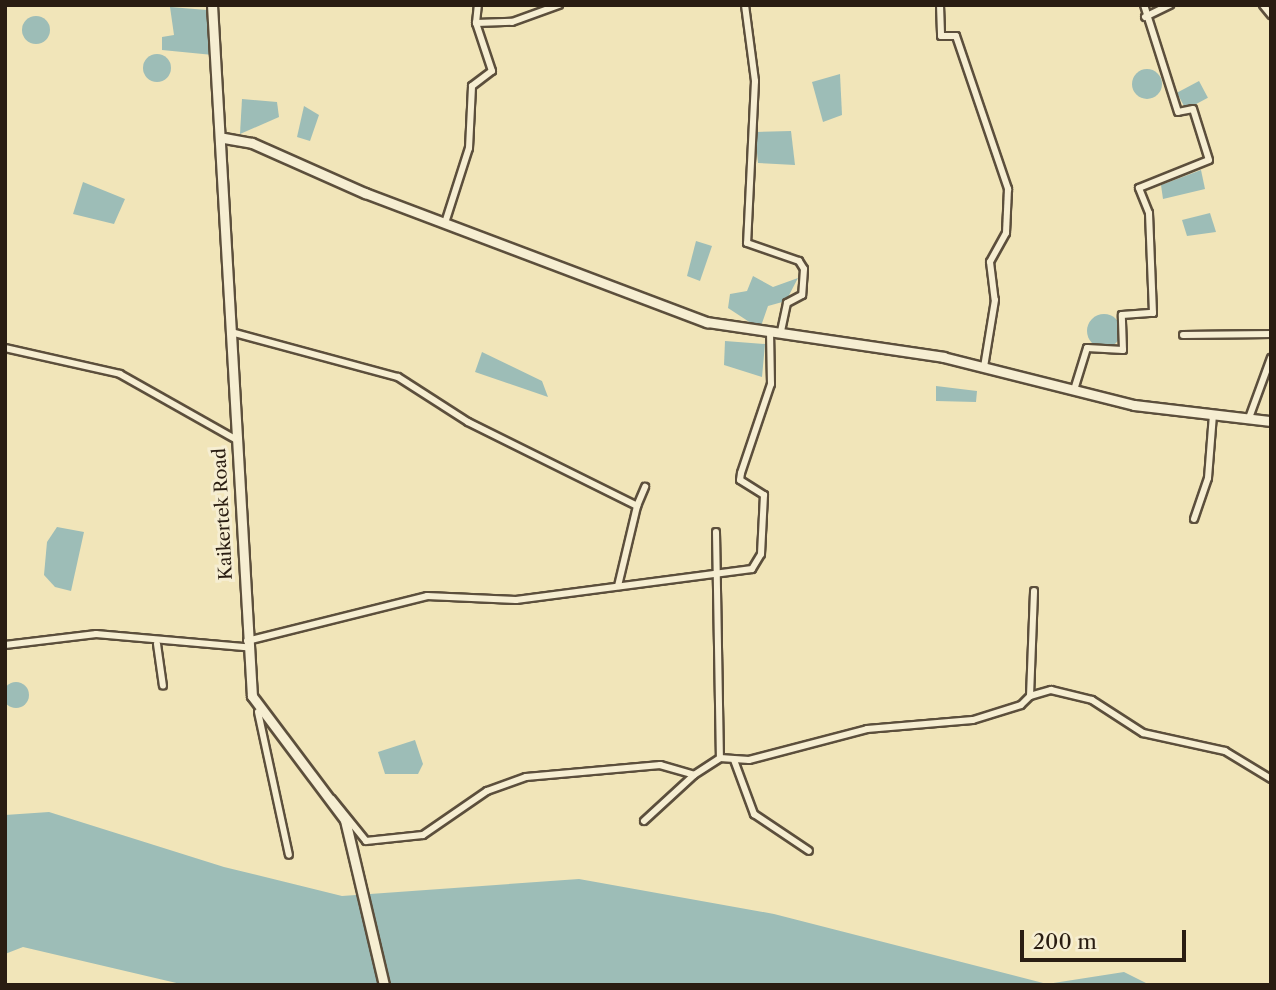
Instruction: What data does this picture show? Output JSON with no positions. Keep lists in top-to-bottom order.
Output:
{
  "streets": {
    "main road": ["Kaikertek Road"]
  },
  "scale_bar": "200 m"
}
